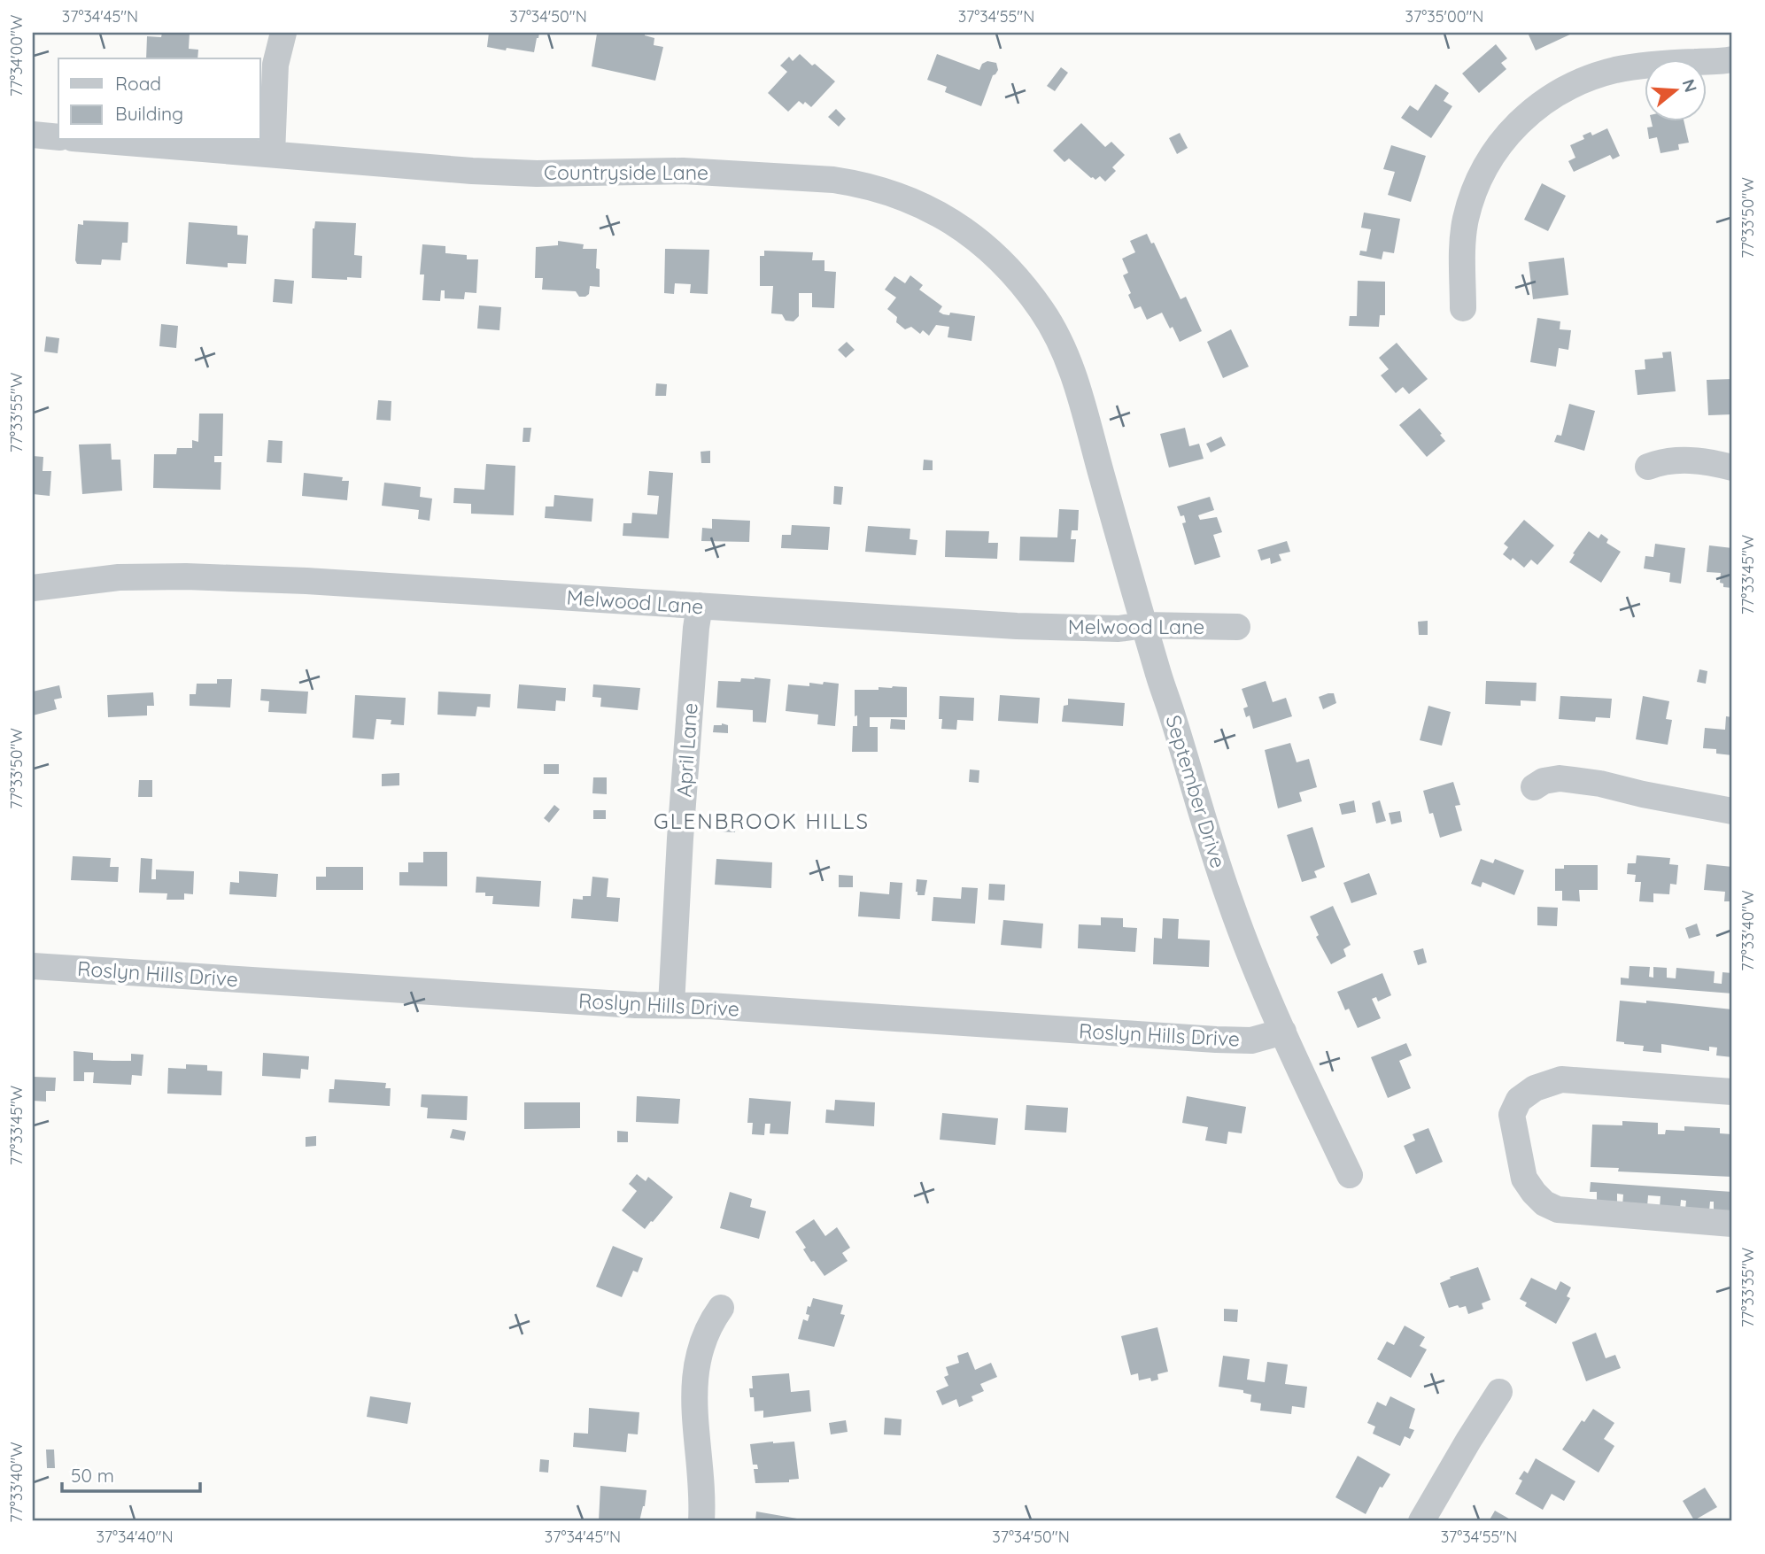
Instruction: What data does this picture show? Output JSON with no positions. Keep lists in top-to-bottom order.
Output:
{
  "streets": {
    "street": [
      "Countryside Lane",
      "Melwood Lane",
      "April Lane",
      "September Drive",
      "Roslyn Hills Drive"
    ]
  },
  "crossings": [
    ["Countryside Lane", "September Drive"],
    ["Melwood Lane", "April Lane"],
    ["Melwood Lane", "September Drive"],
    ["April Lane", "Roslyn Hills Drive"],
    ["September Drive", "Roslyn Hills Drive"]
  ],
  "districts": ["GLENBROOK HILLS"],
  "legend": ["Road", "Building"],
  "scale_bar": "50 m",
  "north": "right",
  "coordinates": [
    "37°34'45\"N",
    "37°34'50\"N",
    "37°34'55\"N",
    "37°35'00\"N",
    "77°34'00\"W",
    "77°33'50\"W",
    "77°33'55\"W",
    "77°33'45\"W",
    "77°33'40\"W",
    "77°33'35\"W",
    "37°34'40\"N"
  ]
}
